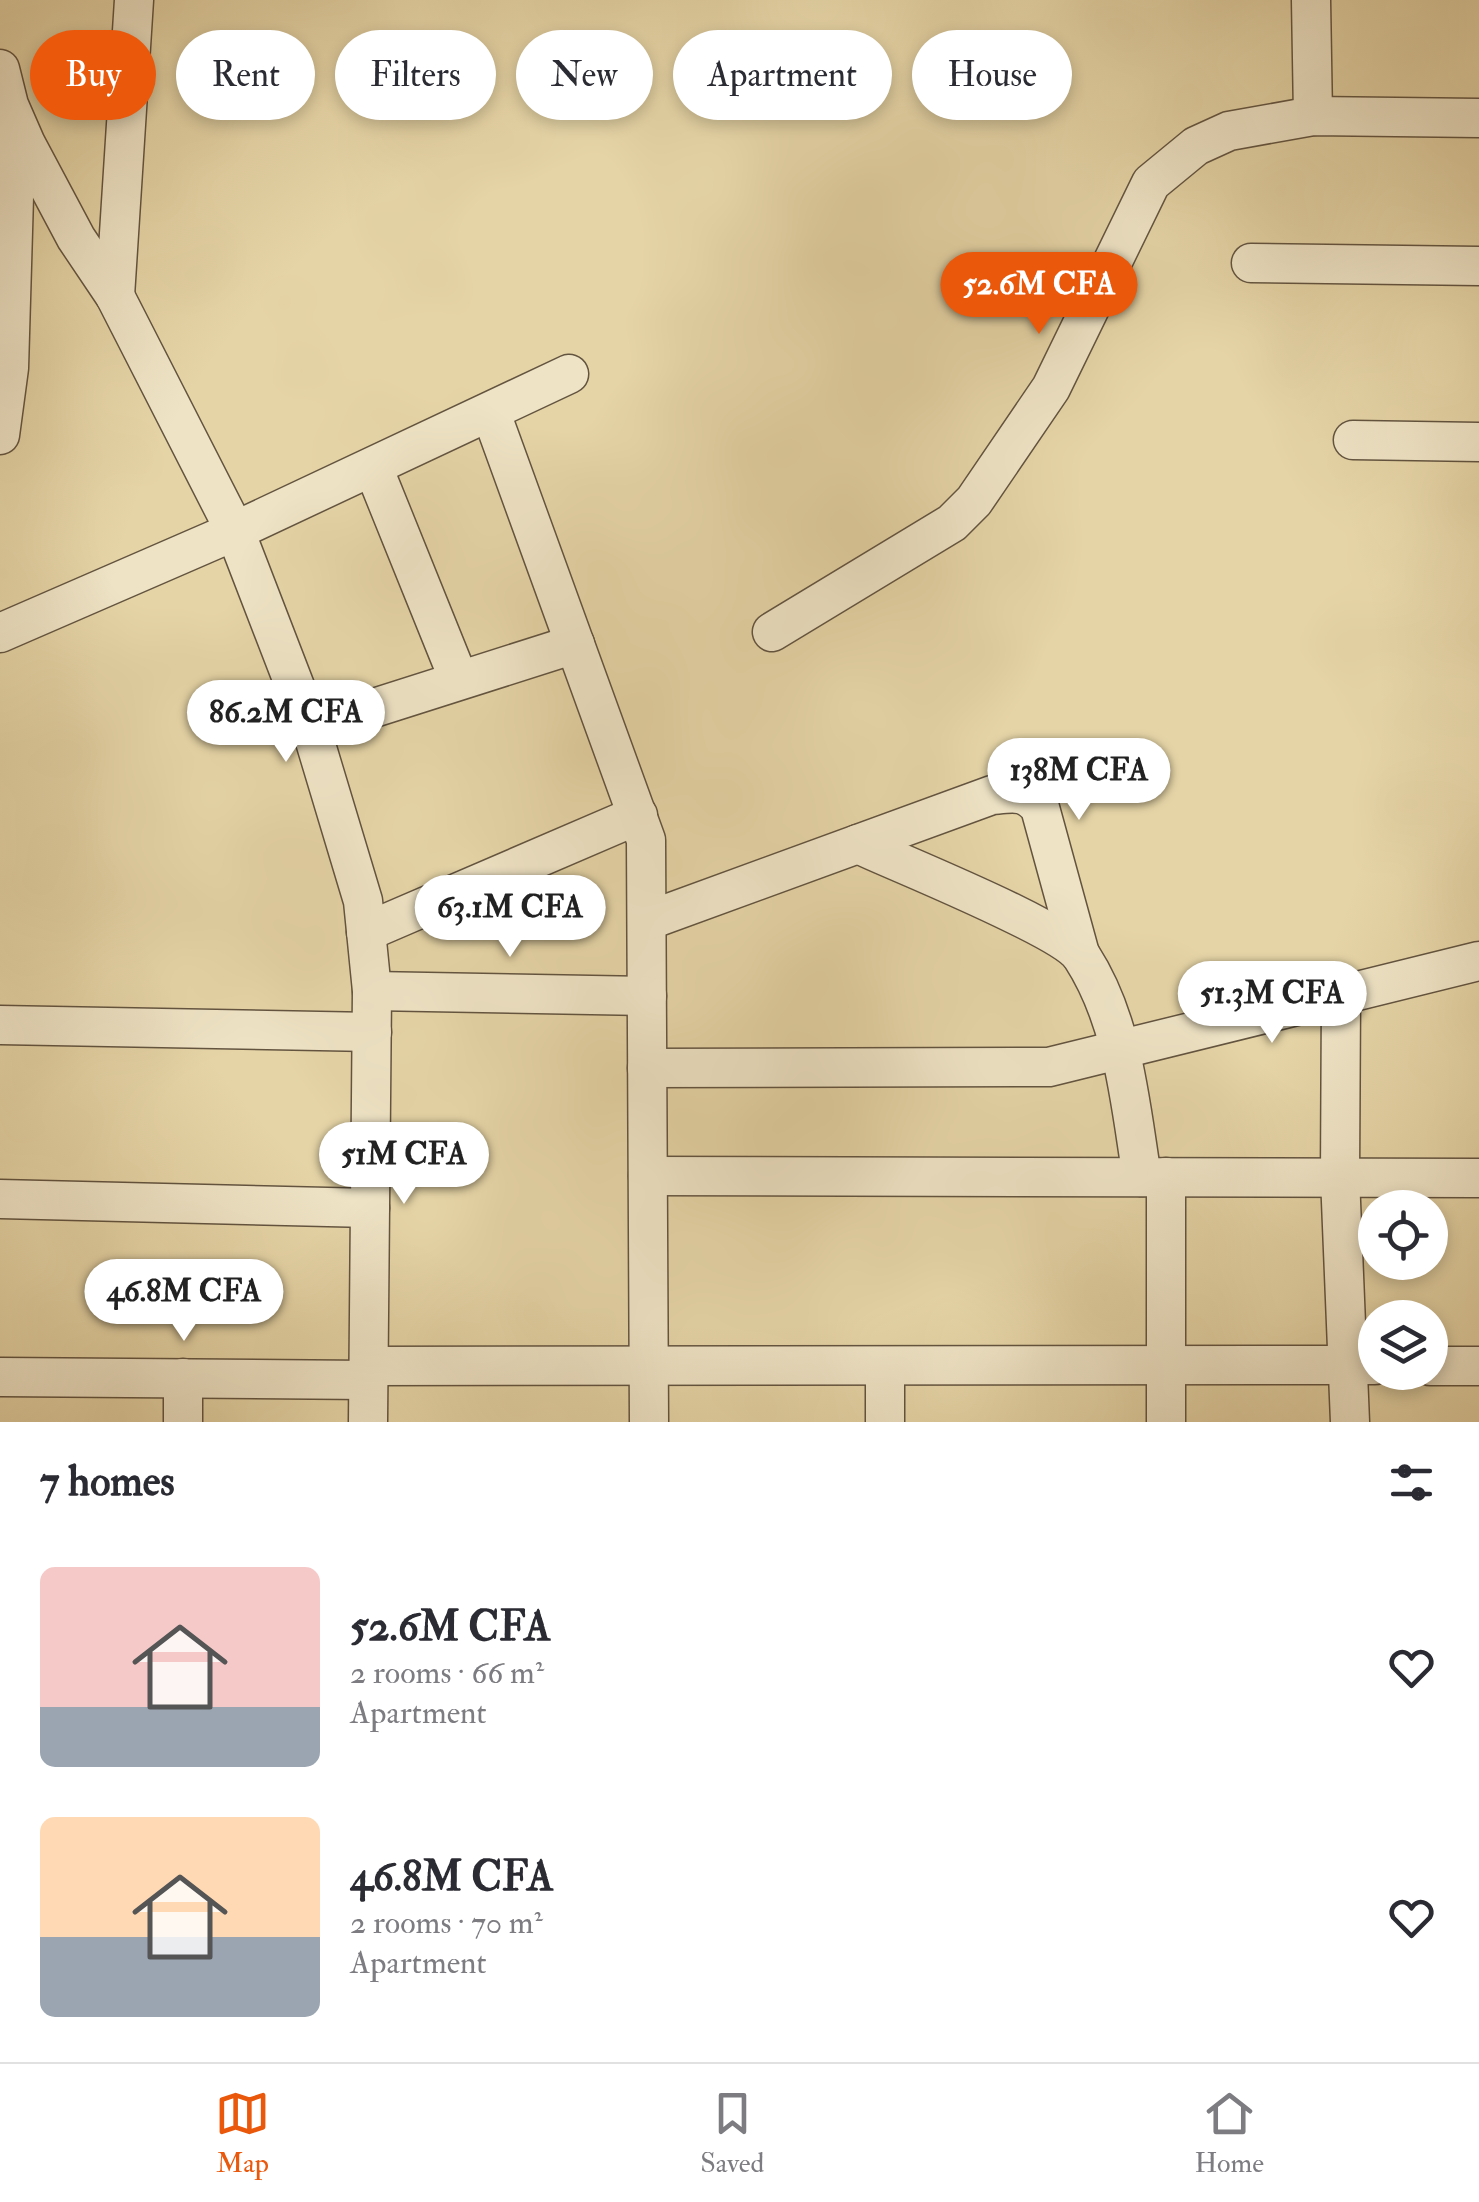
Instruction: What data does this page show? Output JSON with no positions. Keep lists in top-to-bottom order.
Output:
{
  "page": {
    "chip": [
      "Buy",
      "Rent",
      "Filters",
      "New",
      "Apartment",
      "House"
    ],
    "price": [
      "52.6M CFA",
      "86.2M CFA",
      "138M CFA",
      "63.1M CFA",
      "51.3M CFA",
      "51M CFA",
      "46.8M CFA"
    ],
    "heading": "7 homes",
    "list": [
      {
        "name": "52.6M CFA",
        "note": "2 rooms · 66 m² · Apartment"
      },
      {
        "name": "46.8M CFA",
        "note": "2 rooms · 70 m² · Apartment"
      }
    ],
    "tabs": ["Map", "Saved", "Home"]
  }
}
